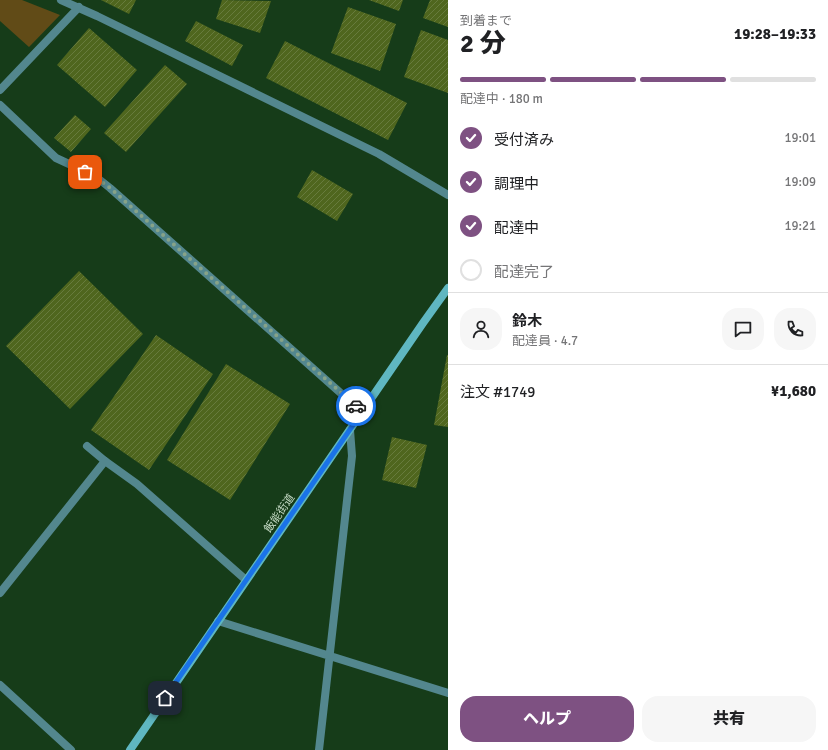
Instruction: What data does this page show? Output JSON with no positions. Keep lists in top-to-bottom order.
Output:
{
  "streets": {
    "street": ["飯能街道"]
  },
  "page": {
    "heading": ["2 分", "到着まで", "19:28–19:33"],
    "panel": [
      "鈴木",
      "配達員 · 4.7",
      "注文 #1749",
      "¥1,680"
    ],
    "bar": "配達中 · 180 m",
    "list": [
      ["受付済み", "19:01"],
      ["調理中", "19:09"],
      ["配達中", "19:21"],
      "配達完了"
    ],
    "buttons": ["ヘルプ", "共有"]
  }
}
